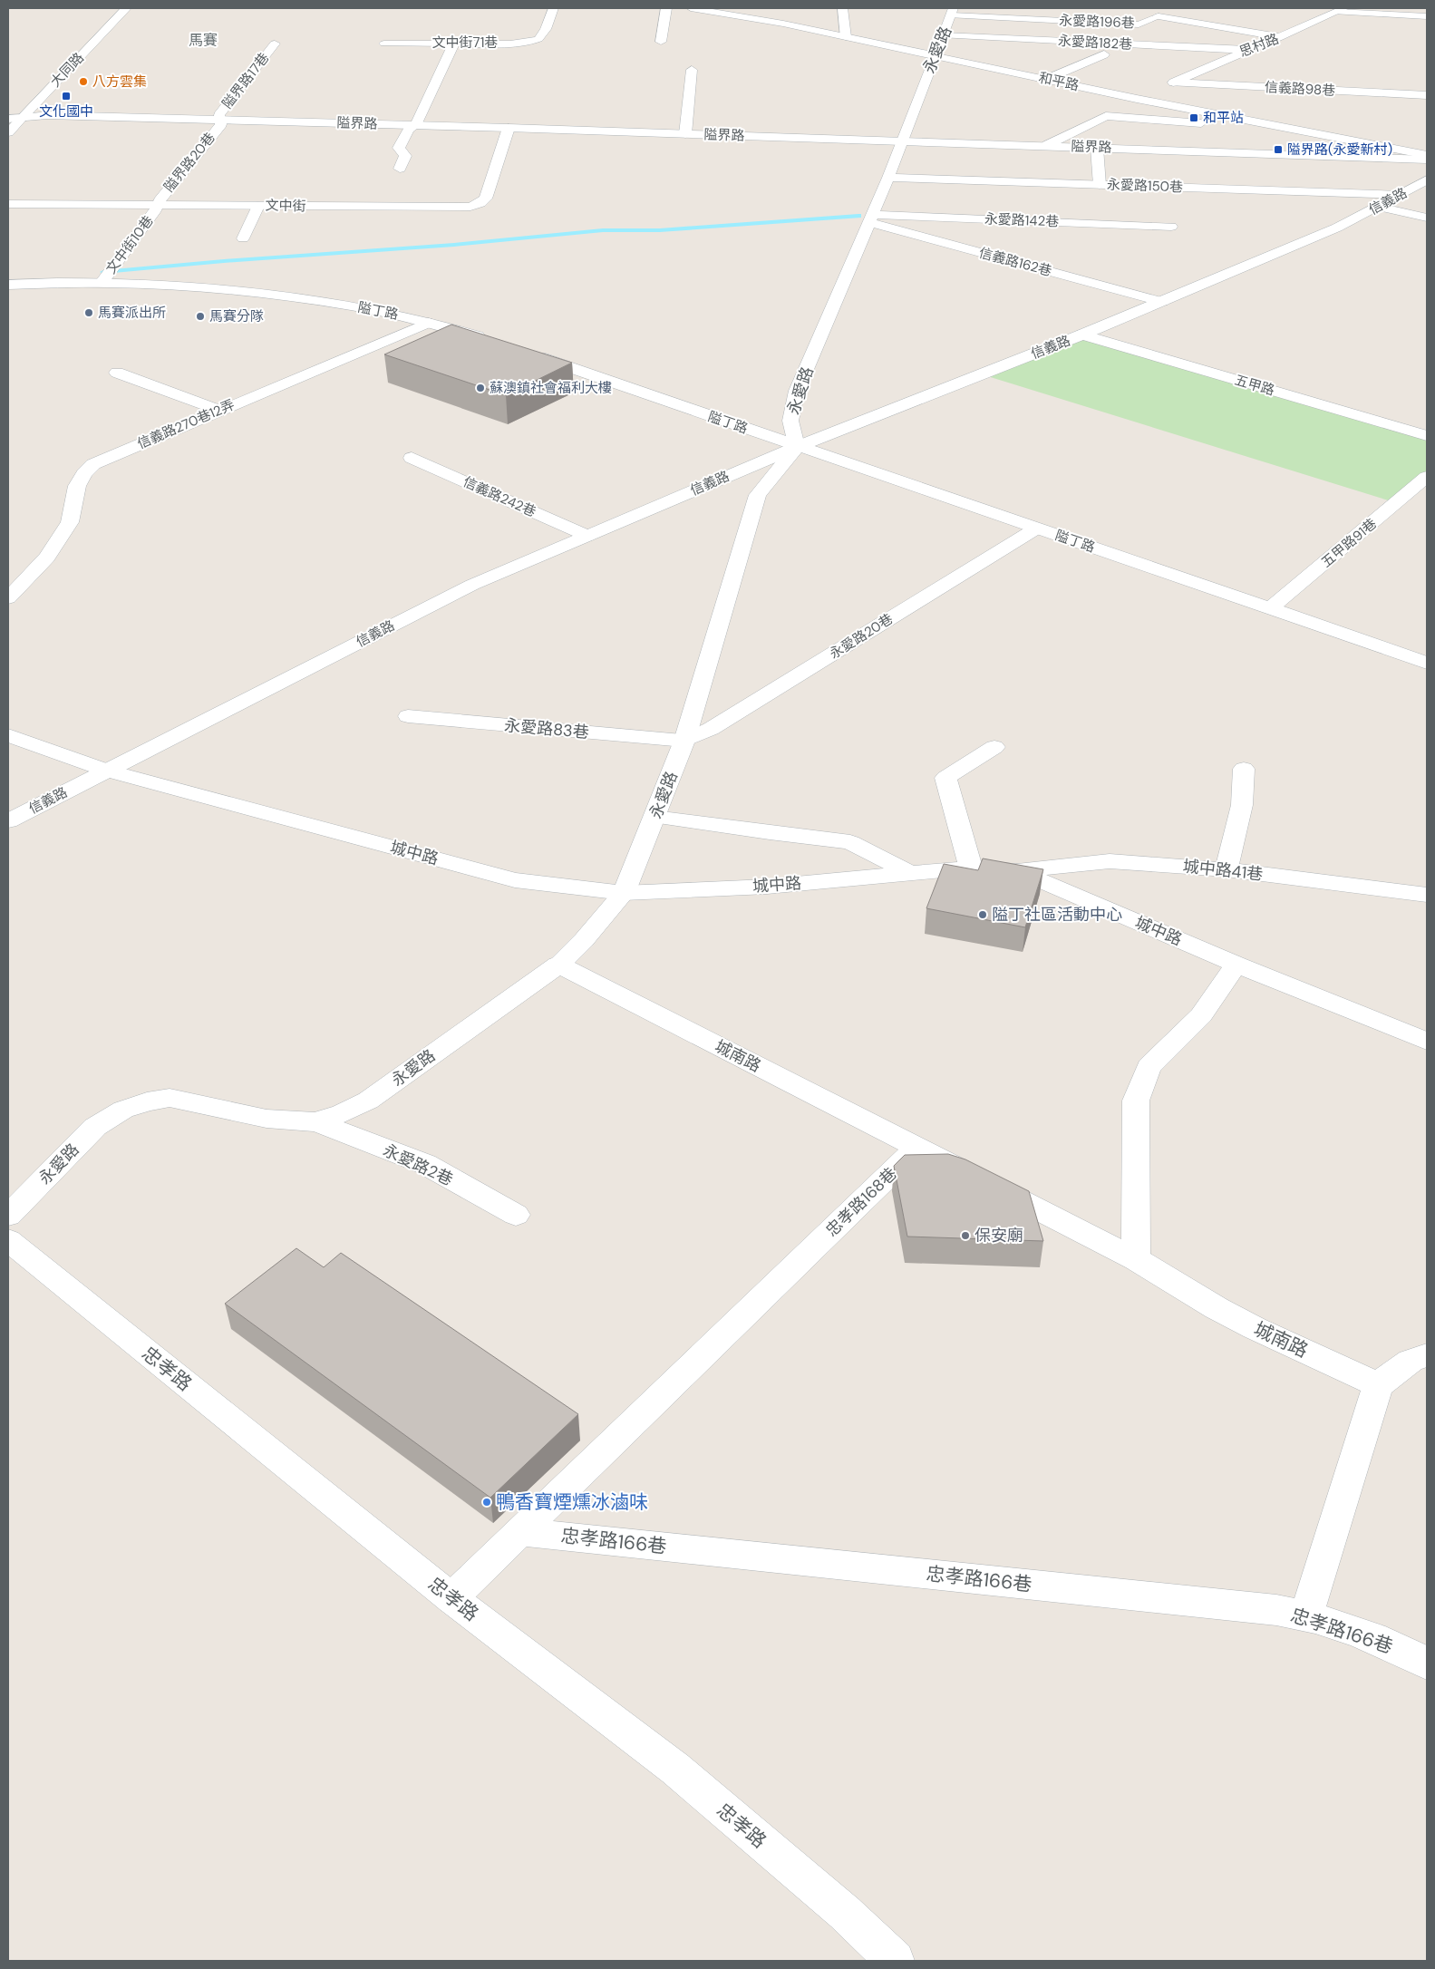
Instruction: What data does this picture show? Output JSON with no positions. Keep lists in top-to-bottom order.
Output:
{
  "streets": {
    "street": [
      "永愛路196巷",
      "文中街71巷",
      "永愛路182巷",
      "思村路",
      "永愛路",
      "大同路",
      "隘界路17巷",
      "和平路",
      "信義路98巷",
      "隘界路",
      "隘界路20巷",
      "永愛路150巷",
      "信義路",
      "文中街",
      "永愛路142巷",
      "文中街10巷",
      "信義路162巷",
      "隘丁路",
      "五甲路",
      "信義路270巷12弄",
      "信義路242巷",
      "五甲路91巷",
      "永愛路20巷",
      "永愛路83巷",
      "城中路",
      "城中路41巷",
      "城南路",
      "永愛路2巷",
      "忠孝路168巷",
      "忠孝路",
      "忠孝路166巷"
    ]
  },
  "crossings": [
    ["永愛路196巷", "思村路"],
    ["永愛路196巷", "永愛路"],
    ["永愛路182巷", "思村路"],
    ["永愛路182巷", "永愛路"],
    ["思村路", "信義路98巷"],
    ["永愛路", "和平路"],
    ["永愛路", "隘界路"],
    ["永愛路", "永愛路150巷"],
    ["永愛路", "信義路"],
    ["永愛路", "永愛路142巷"],
    ["永愛路", "信義路162巷"],
    ["永愛路", "隘丁路"],
    ["永愛路", "永愛路20巷"],
    ["永愛路", "永愛路83巷"],
    ["永愛路", "城中路"],
    ["永愛路", "城南路"],
    ["永愛路", "永愛路2巷"],
    ["大同路", "隘界路"],
    ["隘界路17巷", "隘界路"],
    ["隘界路17巷", "隘界路20巷"],
    ["隘界路", "隘界路20巷"],
    ["隘界路", "文中街"],
    ["隘界路20巷", "文中街"],
    ["隘界路20巷", "文中街10巷"],
    ["永愛路150巷", "信義路"],
    ["信義路", "信義路162巷"],
    ["信義路", "隘丁路"],
    ["信義路", "五甲路"],
    ["信義路", "信義路242巷"],
    ["信義路", "城中路"],
    ["文中街", "文中街10巷"],
    ["永愛路142巷", "信義路162巷"],
    ["文中街10巷", "隘丁路"],
    ["隘丁路", "信義路270巷12弄"],
    ["隘丁路", "五甲路91巷"],
    ["隘丁路", "永愛路20巷"],
    ["永愛路20巷", "永愛路83巷"],
    ["城中路", "城中路41巷"],
    ["城南路", "忠孝路168巷"],
    ["忠孝路168巷", "忠孝路"],
    ["忠孝路168巷", "忠孝路166巷"]
  ],
  "districts": ["馬賽"],
  "places": {
    "other": [
      "八方雲集",
      "馬賽派出所",
      "馬賽分隊",
      "蘇澳鎮社會福利大樓",
      "隘丁社區活動中心",
      "保安廟",
      "鴨香寶煙燻冰滷味"
    ],
    "transit": ["文化國中", "和平站", "隘界路(永愛新村)"]
  }
}
